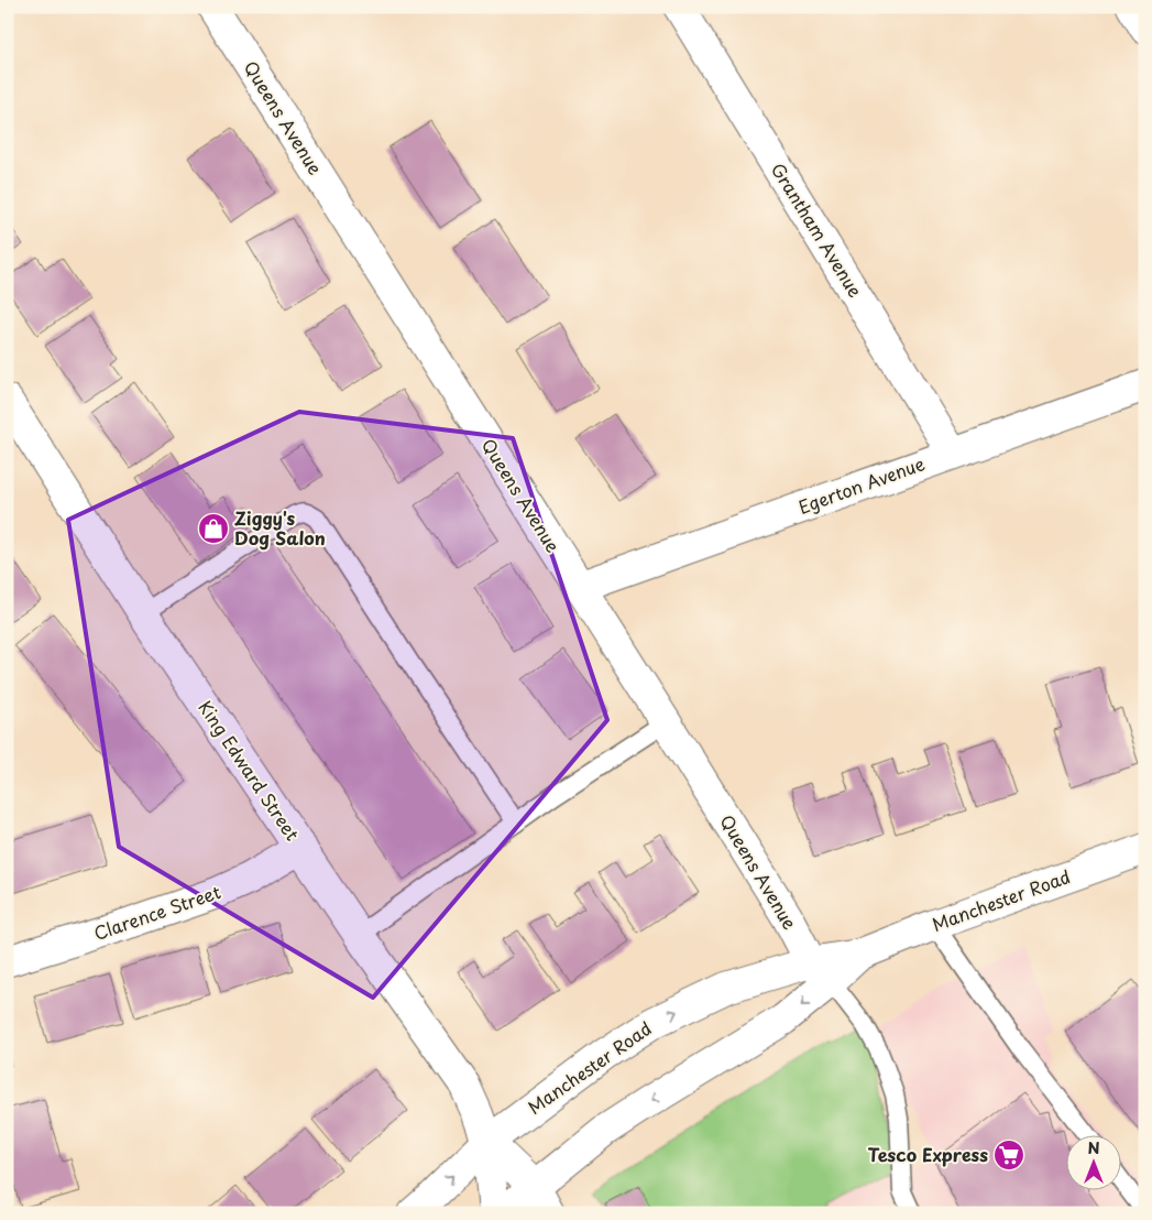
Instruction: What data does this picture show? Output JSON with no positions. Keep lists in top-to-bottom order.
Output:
{
  "streets": {
    "street": [
      "Queens Avenue",
      "Grantham Avenue",
      "Egerton Avenue",
      "King Edward Street",
      "Manchester Road",
      "Clarence Street"
    ]
  },
  "crossings": [
    ["Queens Avenue", "Egerton Avenue"],
    ["Queens Avenue", "Manchester Road"],
    ["Grantham Avenue", "Egerton Avenue"],
    ["King Edward Street", "Manchester Road"],
    ["King Edward Street", "Clarence Street"]
  ],
  "places": {
    "shop": ["Ziggy's Dog Salon"],
    "supermarket": ["Tesco Express"]
  },
  "north": "top"
}
